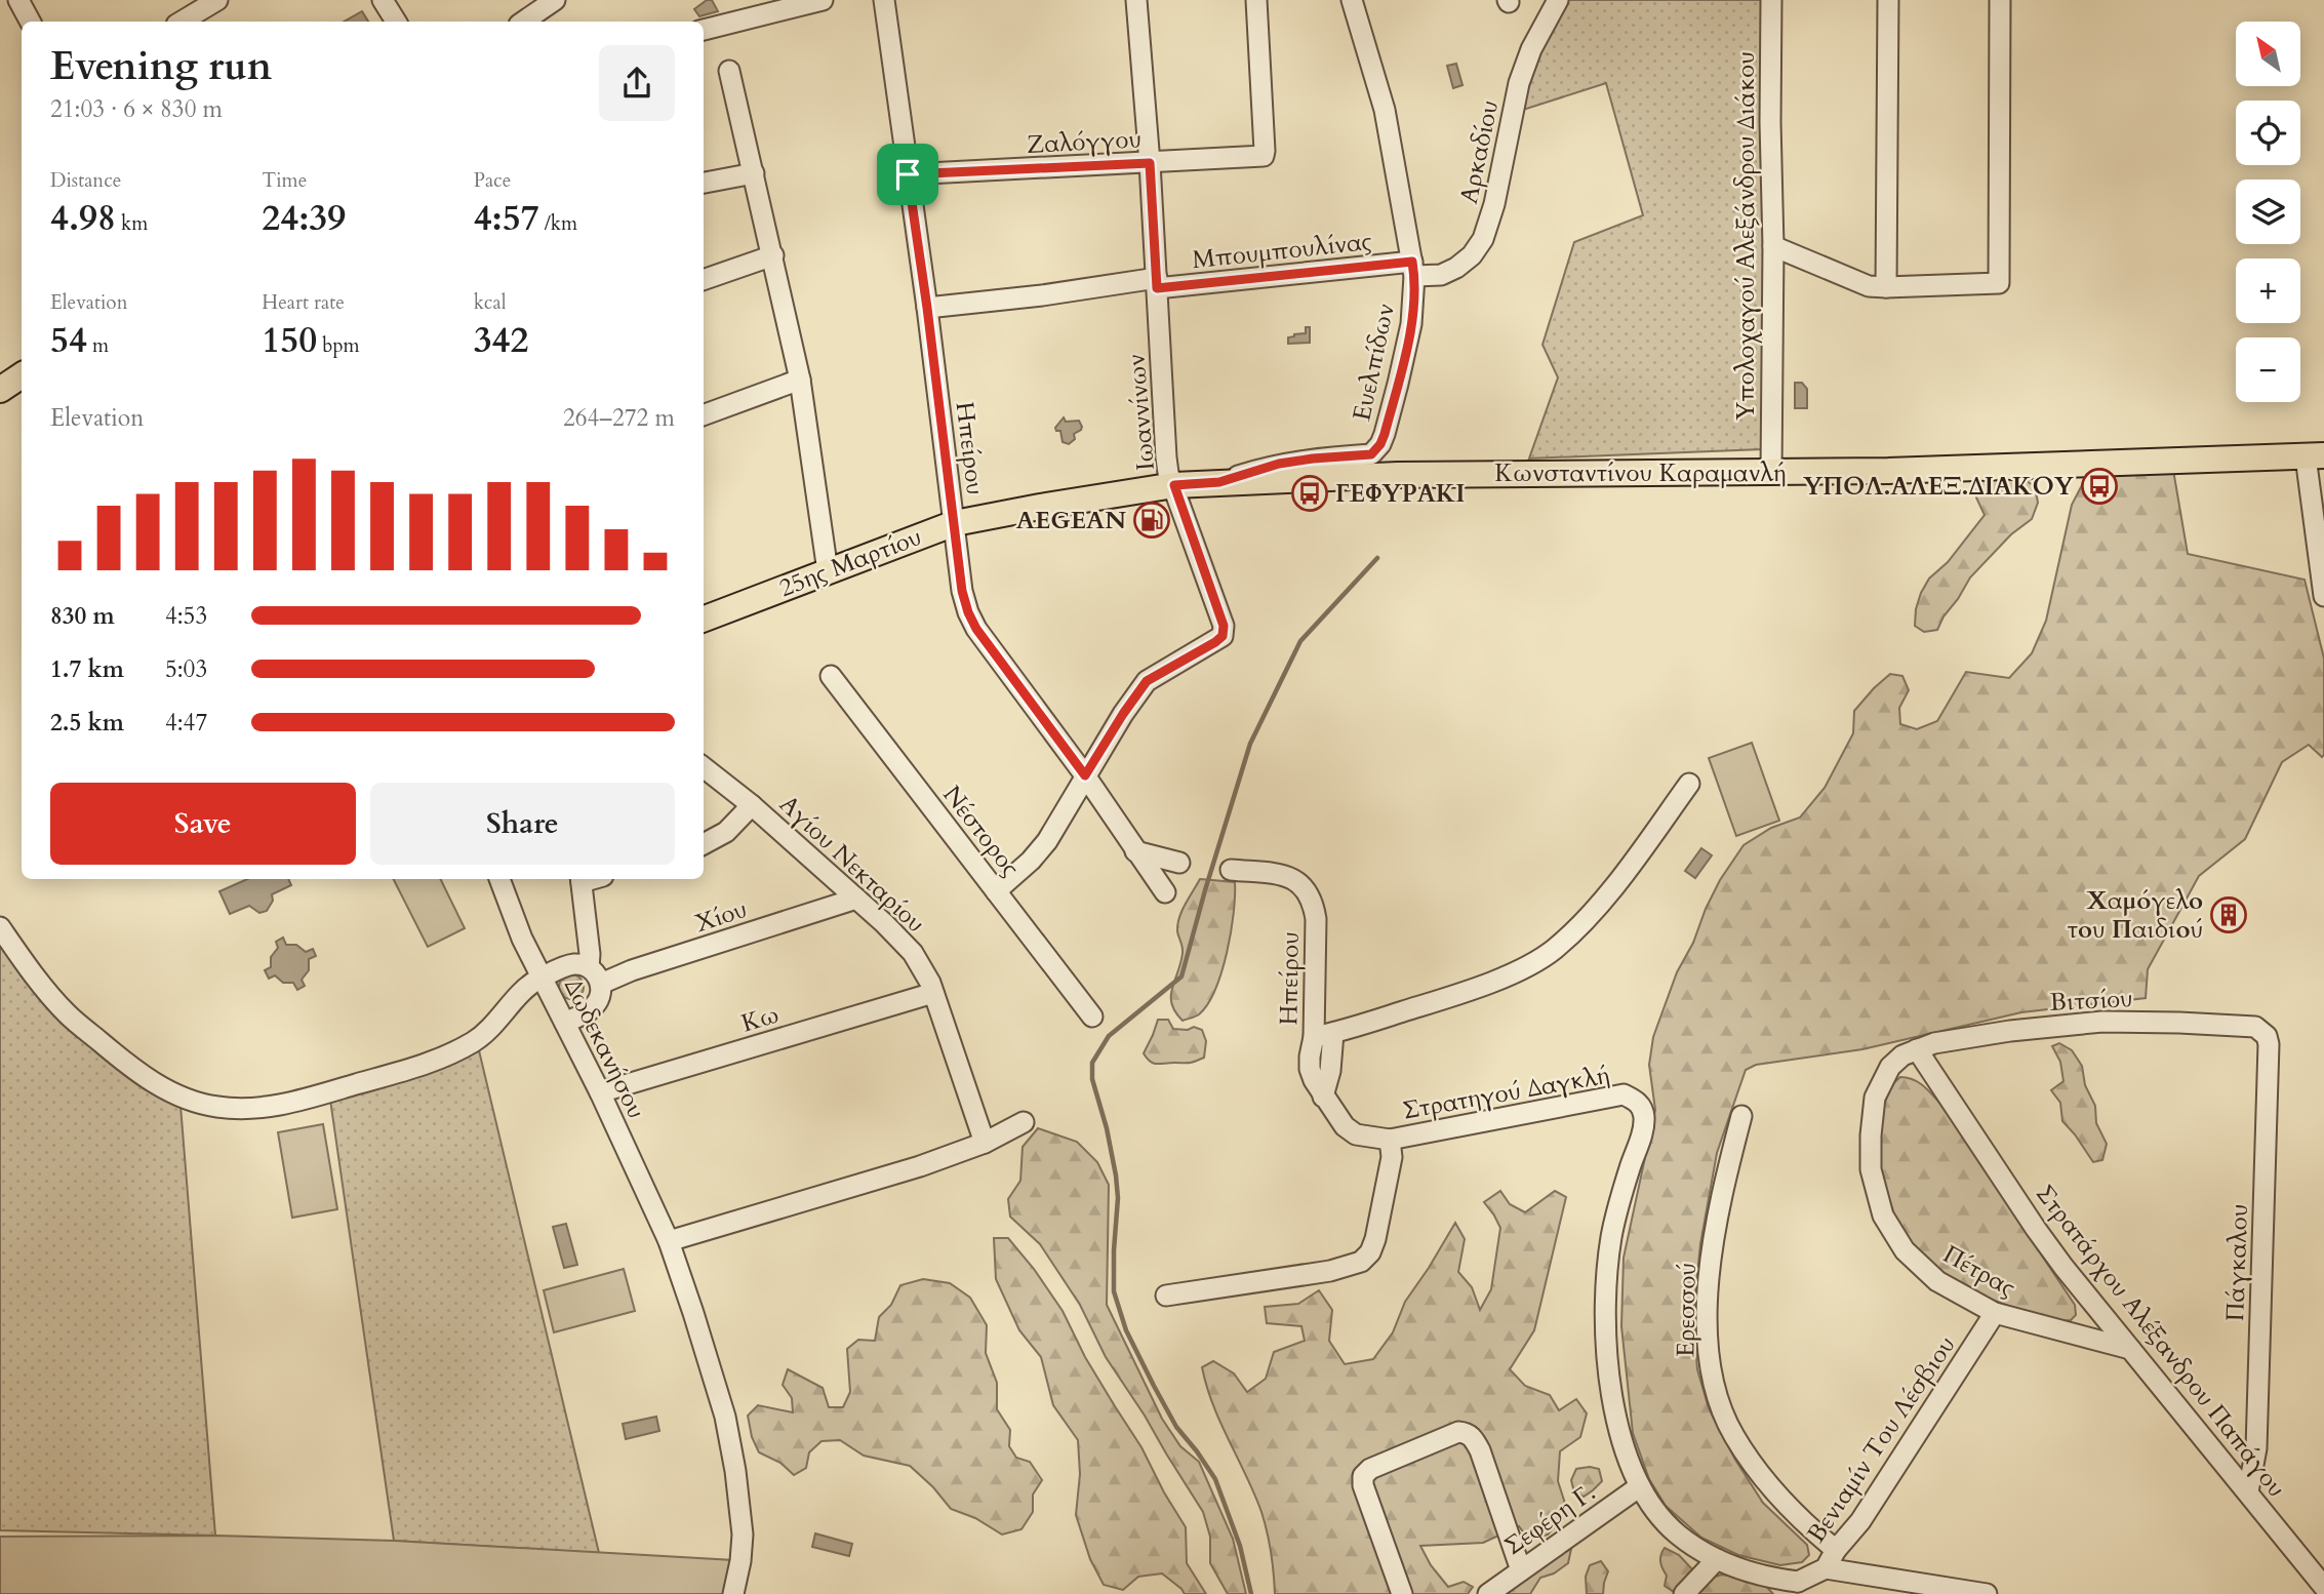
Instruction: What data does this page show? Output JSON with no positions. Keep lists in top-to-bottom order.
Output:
{
  "streets": {
    "main road": ["Κωνσταντίνου Καραμανλή", "25ης Μαρτίου"],
    "street": [
      "Ζαλόγγου",
      "Αρκαδίου",
      "Υπολοχαγού Αλεξάνδρου Διάκου",
      "Μπουμπουλίνας",
      "Ευελπίδων",
      "Ιωαννίνων",
      "Ηπείρου",
      "Νέστορος",
      "Αγίου Νεκταρίου",
      "Χίου",
      "Βιτσίου",
      "Κω",
      "Δωδεκανήσου",
      "Στρατηγού Δαγκλή",
      "Πάγκαλου",
      "Πέτρας",
      "Ερεσσού",
      "Στρατάρχου Αλέξανδρου Παπάγου",
      "Βενιαμίν Του Λέσβιου",
      "Σεφέρη Γ."
    ]
  },
  "crossings": [
    ["Ζαλόγγου", "Ιωαννίνων"],
    ["Ζαλόγγου", "Ηπείρου"],
    ["Αρκαδίου", "Μπουμπουλίνας"],
    ["Αρκαδίου", "Ευελπίδων"],
    ["Υπολοχαγού Αλεξάνδρου Διάκου", "Κωνσταντίνου Καραμανλή"],
    ["Μπουμπουλίνας", "Ευελπίδων"],
    ["Μπουμπουλίνας", "Ιωαννίνων"],
    ["Μπουμπουλίνας", "Ηπείρου"],
    ["Ευελπίδων", "25ης Μαρτίου"],
    ["Ιωαννίνων", "Ηπείρου"],
    ["Ιωαννίνων", "25ης Μαρτίου"],
    ["Ιωαννίνων", "Νέστορος"],
    ["Ηπείρου", "25ης Μαρτίου"],
    ["Ηπείρου", "Στρατηγού Δαγκλή"],
    ["Κωνσταντίνου Καραμανλή", "25ης Μαρτίου"],
    ["Αγίου Νεκταρίου", "Χίου"],
    ["Αγίου Νεκταρίου", "Κω"],
    ["Χίου", "Δωδεκανήσου"],
    ["Βιτσίου", "Πάγκαλου"],
    ["Βιτσίου", "Πέτρας"],
    ["Βιτσίου", "Στρατάρχου Αλέξανδρου Παπάγου"],
    ["Κω", "Δωδεκανήσου"],
    ["Στρατηγού Δαγκλή", "Βενιαμίν Του Λέσβιου"],
    ["Στρατηγού Δαγκλή", "Σεφέρη Γ."],
    ["Πάγκαλου", "Στρατάρχου Αλέξανδρου Παπάγου"],
    ["Πέτρας", "Στρατάρχου Αλέξανδρου Παπάγου"],
    ["Πέτρας", "Βενιαμίν Του Λέσβιου"],
    ["Ερεσσού", "Βενιαμίν Του Λέσβιου"]
  ],
  "places": {
    "bus stop": ["ΥΠΟΛ.ΑΛΕΞ.ΔΙΑΚΟΥ", "ΓΕΦΥΡΑΚΙ"],
    "fuel station": ["AEGEAN"],
    "building": ["Χαμόγελο του Παιδιού"]
  },
  "north": "top left",
  "page": {
    "map_buttons": ["+", "−"],
    "heading": ["Evening run", "21:03 · 6 × 830 m"],
    "stats": [
      ["Distance", "4.98 km"],
      ["Time", "24:39"],
      ["Pace", "4:57 /km"],
      ["Elevation", "54 m"],
      ["Heart rate", "150 bpm"],
      ["kcal", "342"]
    ],
    "chart": ["Elevation", "264–272 m"],
    "list": [
      {
        "name": "830 m",
        "note": "4:53"
      },
      {
        "name": "1.7 km",
        "note": "5:03"
      },
      {
        "name": "2.5 km",
        "note": "4:47"
      }
    ],
    "buttons": ["Save", "Share"]
  }
}
